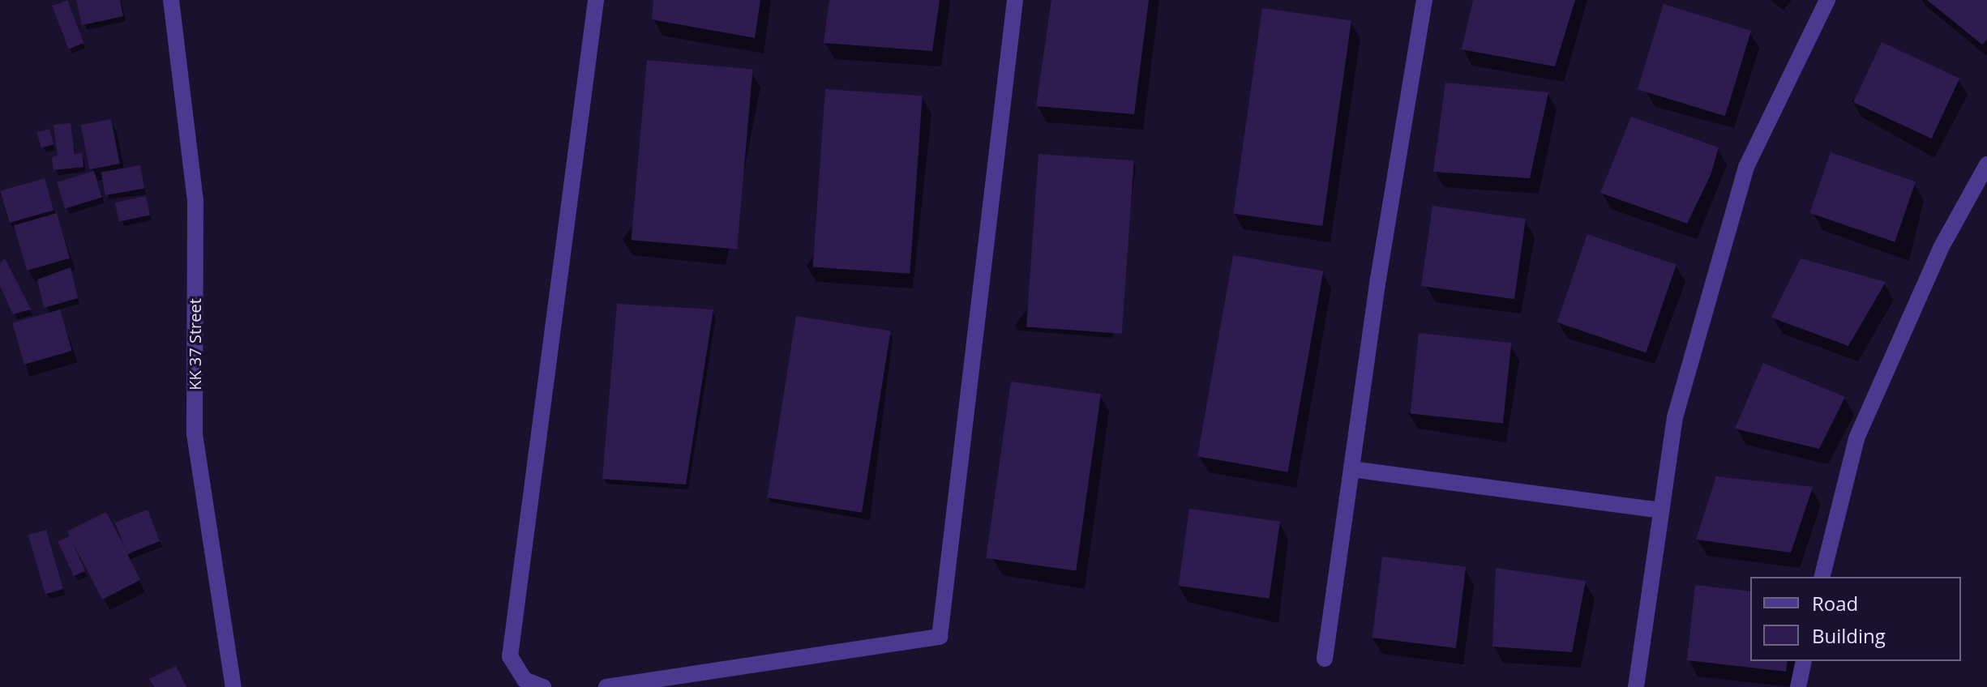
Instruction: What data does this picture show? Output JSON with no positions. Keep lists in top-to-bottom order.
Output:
{
  "streets": {
    "street": ["KK 37 Street"]
  },
  "legend": ["Road", "Building"]
}
